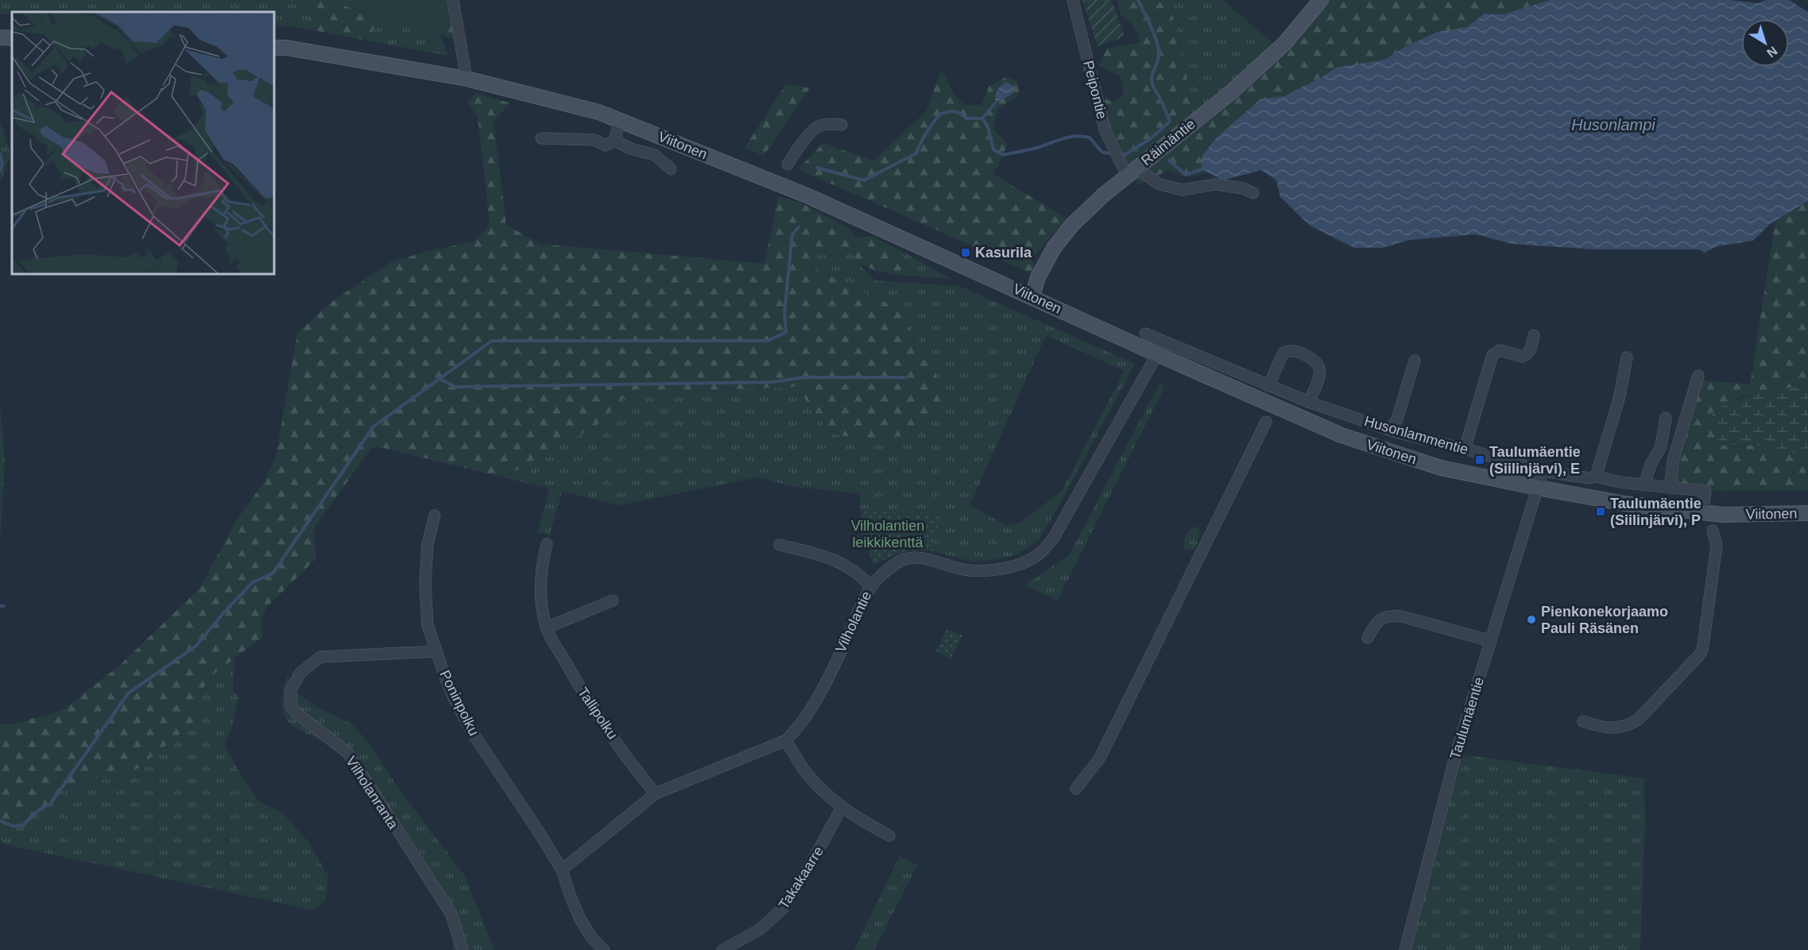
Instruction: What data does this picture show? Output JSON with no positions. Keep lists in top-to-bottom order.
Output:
{
  "streets": {
    "main road": ["Räimäntie", "Viitonen"],
    "street": [
      "Peipontie",
      "Husonlammentie",
      "Vilholantie",
      "Poninpolku",
      "Tallipolku",
      "Taulumäentie",
      "Vilholanranta",
      "Takakaarre"
    ]
  },
  "crossings": [
    ["Peipontie", "Räimäntie"],
    ["Räimäntie", "Viitonen"],
    ["Viitonen", "Husonlammentie"],
    ["Viitonen", "Vilholantie"],
    ["Viitonen", "Taulumäentie"],
    ["Husonlammentie", "Taulumäentie"],
    ["Vilholantie", "Poninpolku"],
    ["Vilholantie", "Tallipolku"],
    ["Poninpolku", "Vilholanranta"]
  ],
  "water": ["Husonlampi"],
  "parks": ["Vilholantien leikkikenttä"],
  "places": {
    "transit": ["Kasurila", "Taulumäentie (Siilinjärvi), E", "Taulumäentie (Siilinjärvi), P"],
    "other": ["Pienkonekorjaamo Pauli Räsänen"]
  },
  "north": "bottom right"
}
